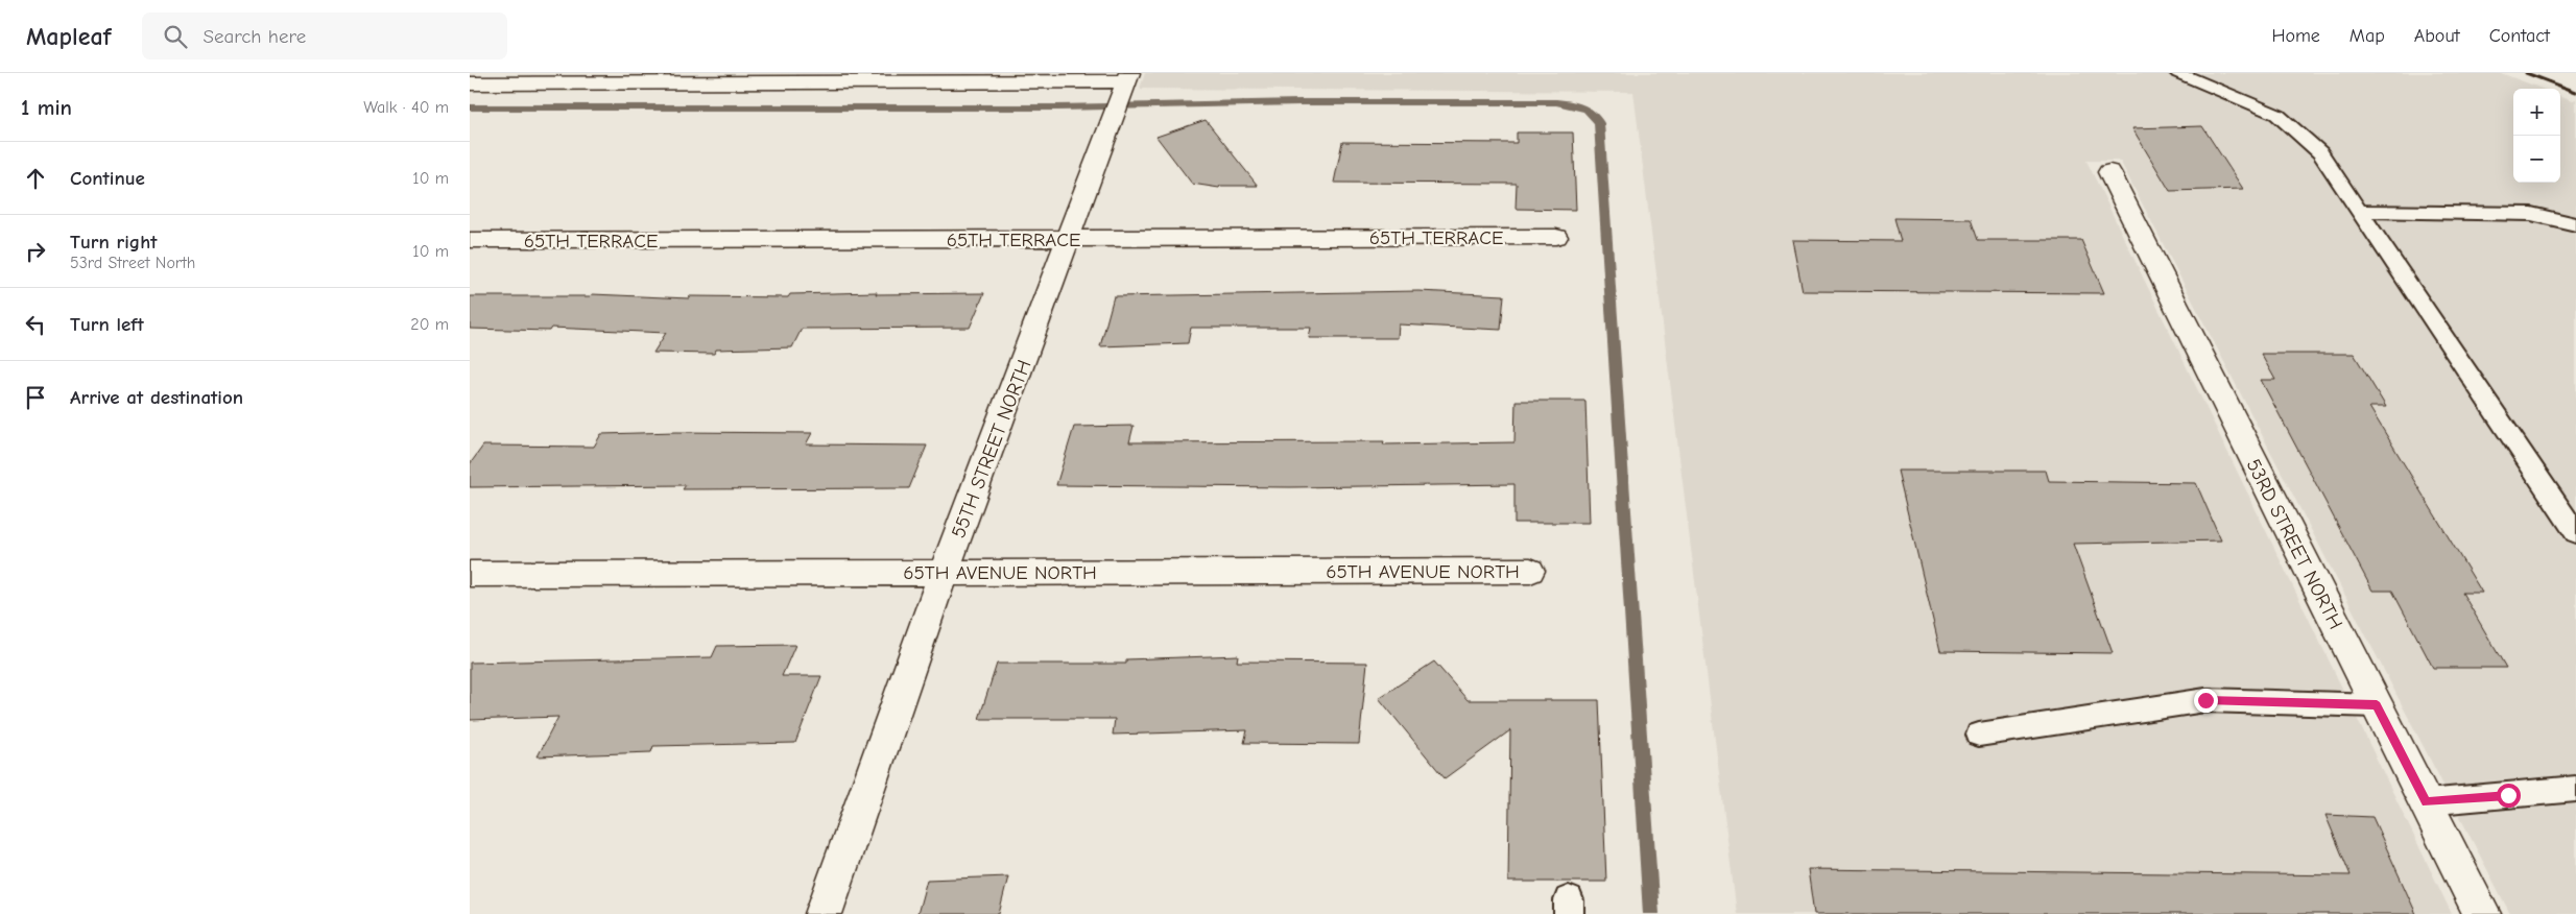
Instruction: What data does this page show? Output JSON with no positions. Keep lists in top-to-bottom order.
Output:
{
  "streets": {
    "street": [
      "65TH TERRACE",
      "55TH STREET NORTH",
      "53RD STREET NORTH",
      "65TH AVENUE NORTH"
    ]
  },
  "crossings": [
    ["65TH TERRACE", "55TH STREET NORTH"],
    ["55TH STREET NORTH", "65TH AVENUE NORTH"]
  ],
  "page": {
    "header": "Mapleaf",
    "search": "Search here",
    "nav": [
      "Home",
      "Map",
      "About",
      "Contact"
    ],
    "heading": ["1 min", "Walk · 40 m"],
    "map_buttons": ["+", "−"],
    "list": [
      ["Continue", "10 m"],
      ["Turn right", "53rd Street North", "10 m"],
      ["Turn left", "20 m"],
      "Arrive at destination"
    ]
  }
}
